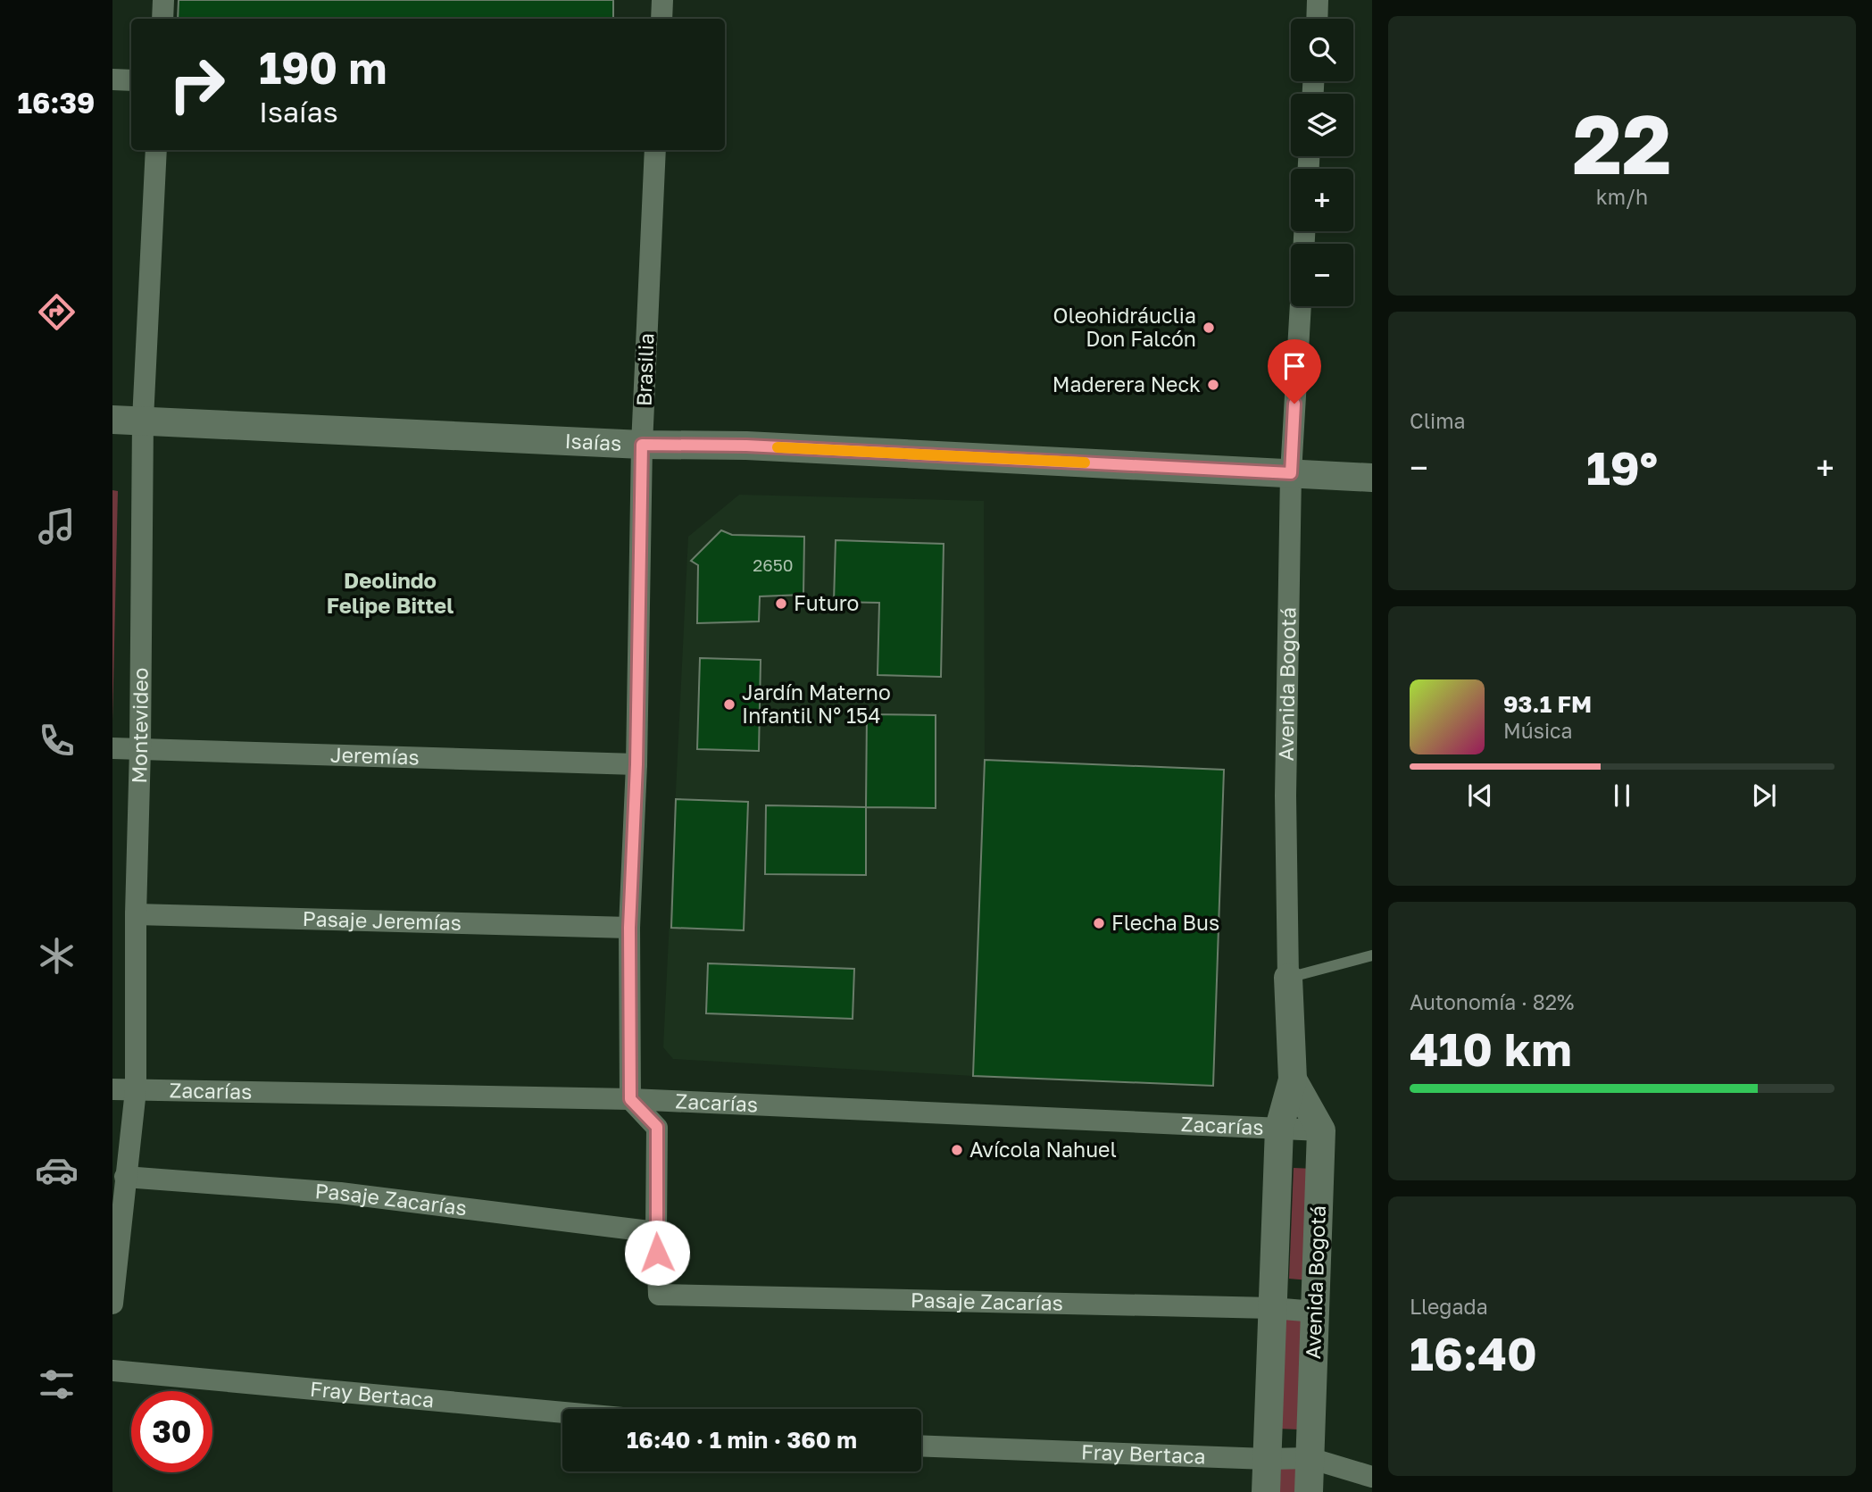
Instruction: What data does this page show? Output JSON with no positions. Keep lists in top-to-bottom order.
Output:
{
  "streets": {
    "street": [
      "Brasilia",
      "Isaías",
      "Avenida Bogotá",
      "Montevideo",
      "Jeremías",
      "Pasaje Jeremías",
      "Zacarías",
      "Pasaje Zacarías",
      "Fray Bertaca"
    ]
  },
  "crossings": [
    ["Brasilia", "Isaías"],
    ["Brasilia", "Jeremías"],
    ["Brasilia", "Pasaje Jeremías"],
    ["Brasilia", "Zacarías"],
    ["Isaías", "Avenida Bogotá"],
    ["Isaías", "Montevideo"],
    ["Avenida Bogotá", "Zacarías"],
    ["Avenida Bogotá", "Pasaje Zacarías"],
    ["Avenida Bogotá", "Fray Bertaca"],
    ["Montevideo", "Jeremías"],
    ["Montevideo", "Pasaje Jeremías"],
    ["Montevideo", "Zacarías"],
    ["Montevideo", "Pasaje Zacarías"]
  ],
  "districts": ["Deolindo Felipe Bittel"],
  "places": [
    "Oleohidráuclia Don Falcón",
    "Maderera Neck",
    "Futuro",
    "Jardín Materno Infantil N° 154",
    "Flecha Bus",
    "Avícola Nahuel"
  ],
  "house_numbers": ["2650"],
  "page": {
    "tabs": "16:39",
    "tile": [
      ["22", "km/h"],
      "Clima",
      ["Autonomía · 82%", "410 km"],
      ["Llegada", "16:40"]
    ],
    "map_buttons": ["+", "−"],
    "turn": ["190 m", "Isaías"],
    "heat": ["−", "19°", "+"],
    "song": ["93.1 FM", "Música"],
    "limit": "30",
    "trip": "16:40 · 1 min · 360 m"
  }
}
